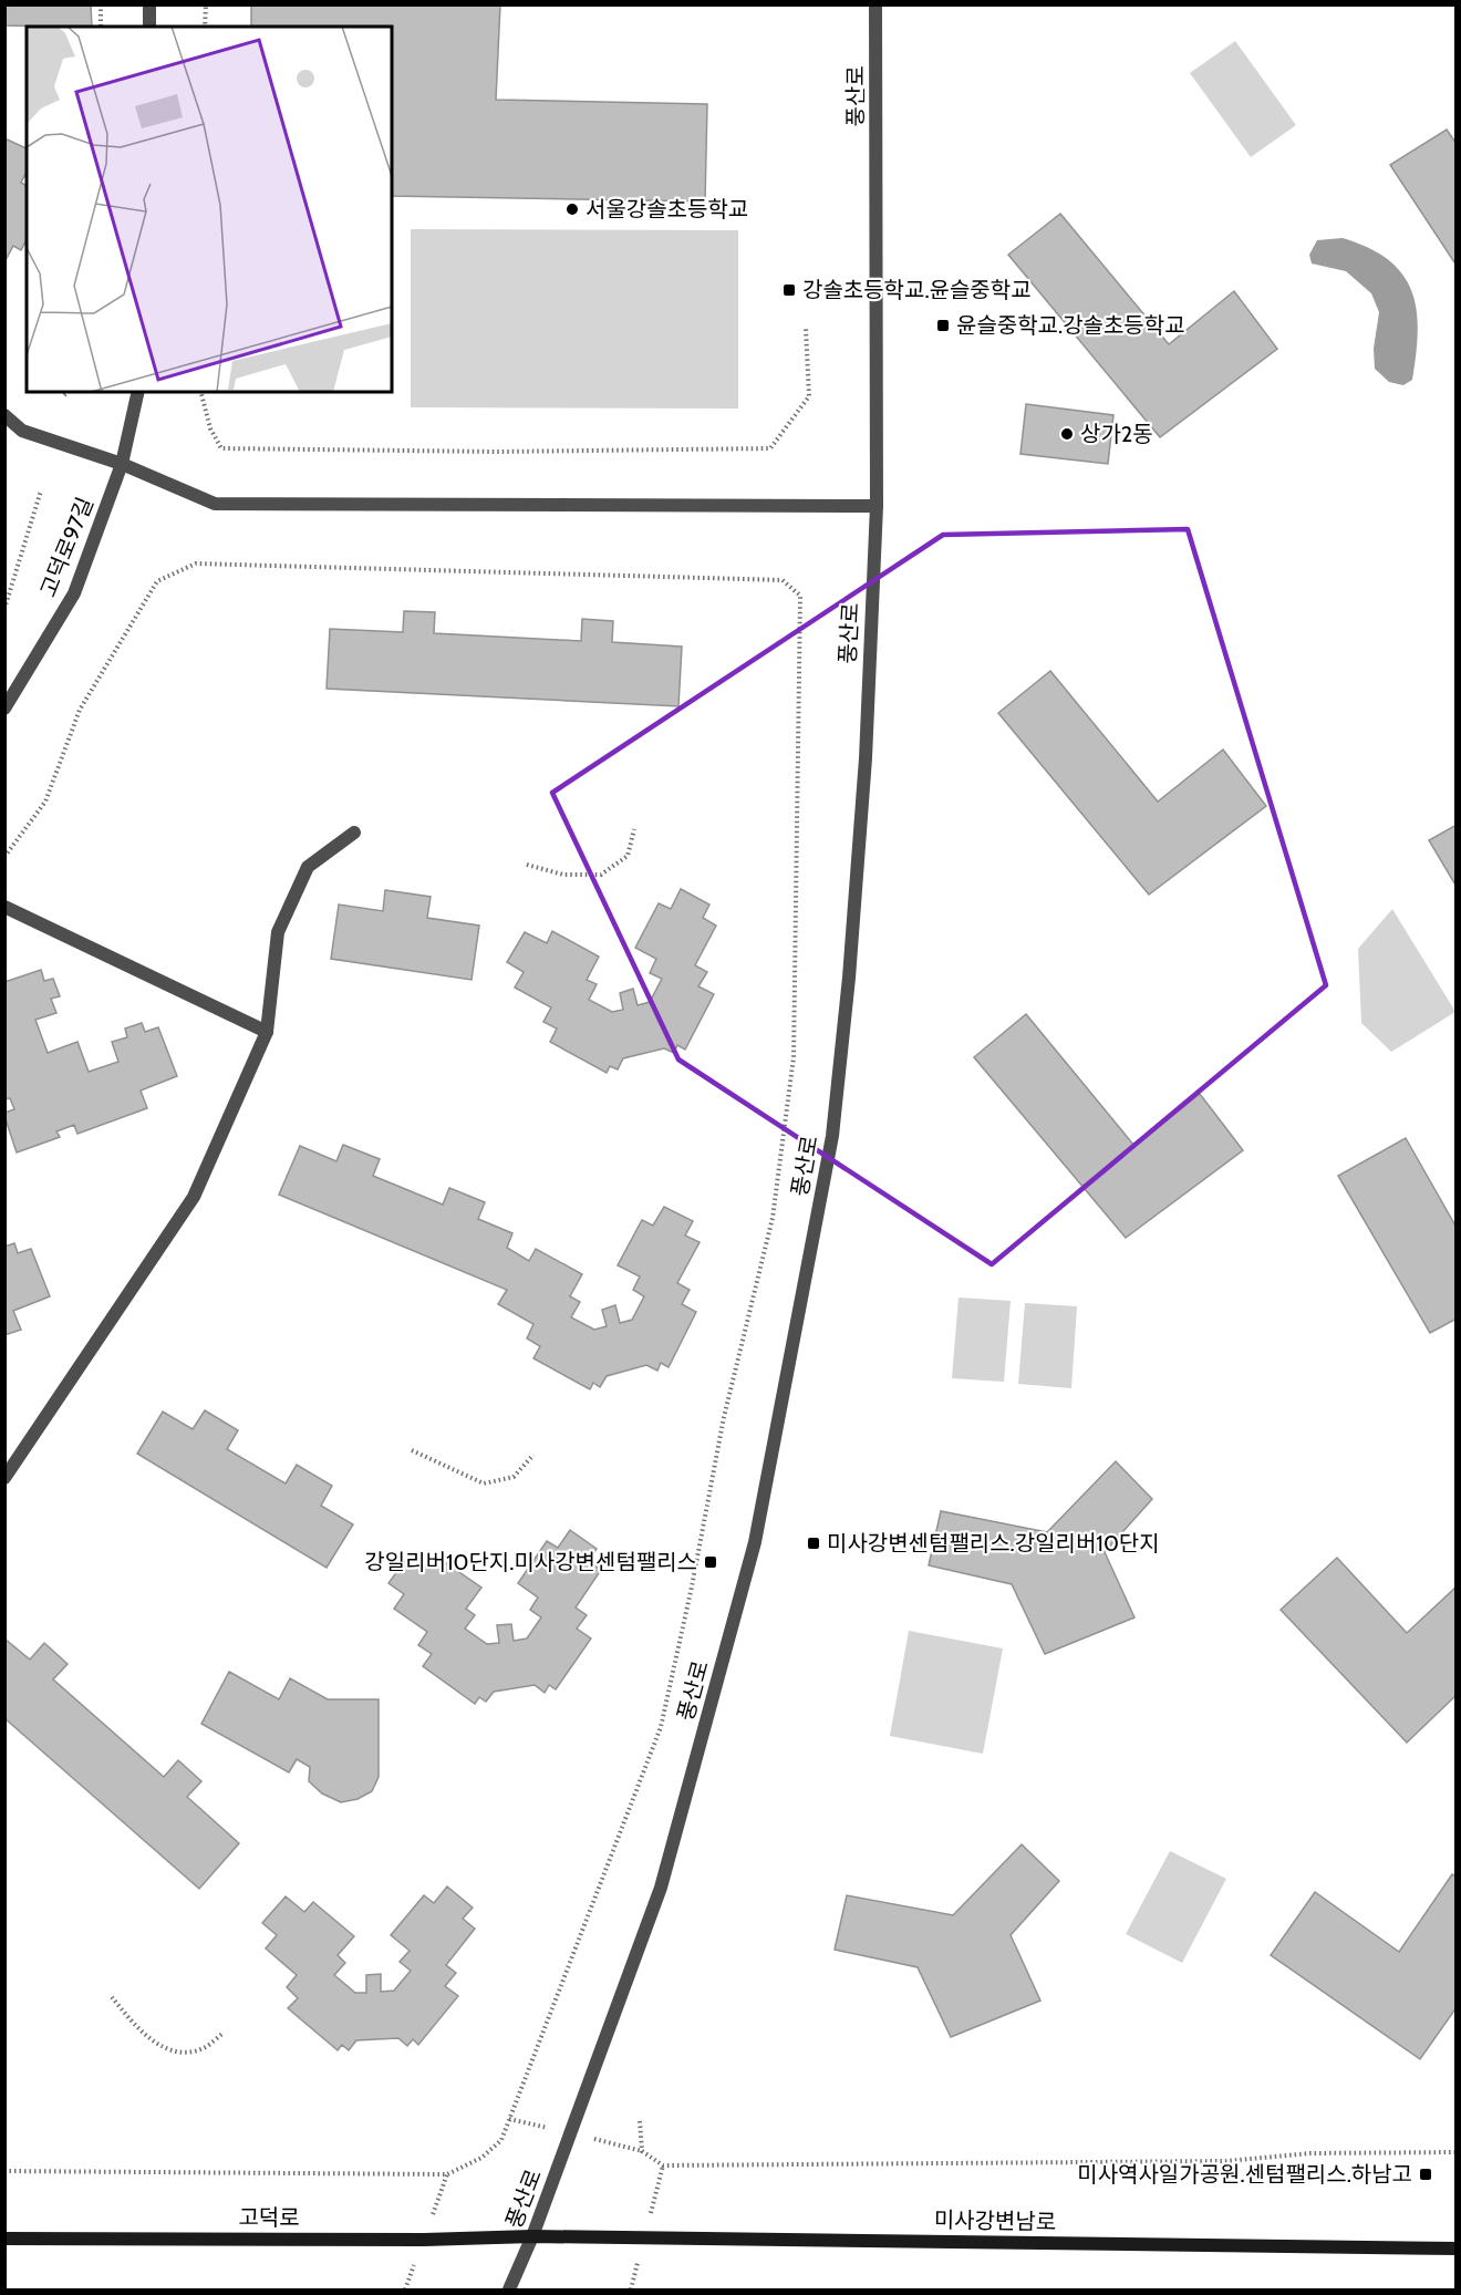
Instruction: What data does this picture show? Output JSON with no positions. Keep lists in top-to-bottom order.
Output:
{
  "streets": {
    "main road": ["고덕로", "미사강변남로"],
    "street": ["풍산로", "고덕로97길"]
  },
  "crossings": [
    ["풍산로", "고덕로"],
    ["풍산로", "미사강변남로"],
    ["고덕로", "미사강변남로"]
  ],
  "places": {
    "other": ["서울강솔초등학교", "상가2동"],
    "transit": [
      "강솔초등학교.윤슬중학교",
      "윤슬중학교.강솔초등학교",
      "미사강변센텀팰리스.강일리버10단지",
      "강일리버10단지.미사강변센텀팰리스",
      "미사역사일가공원.센텀팰리스.하남고"
    ]
  }
}
